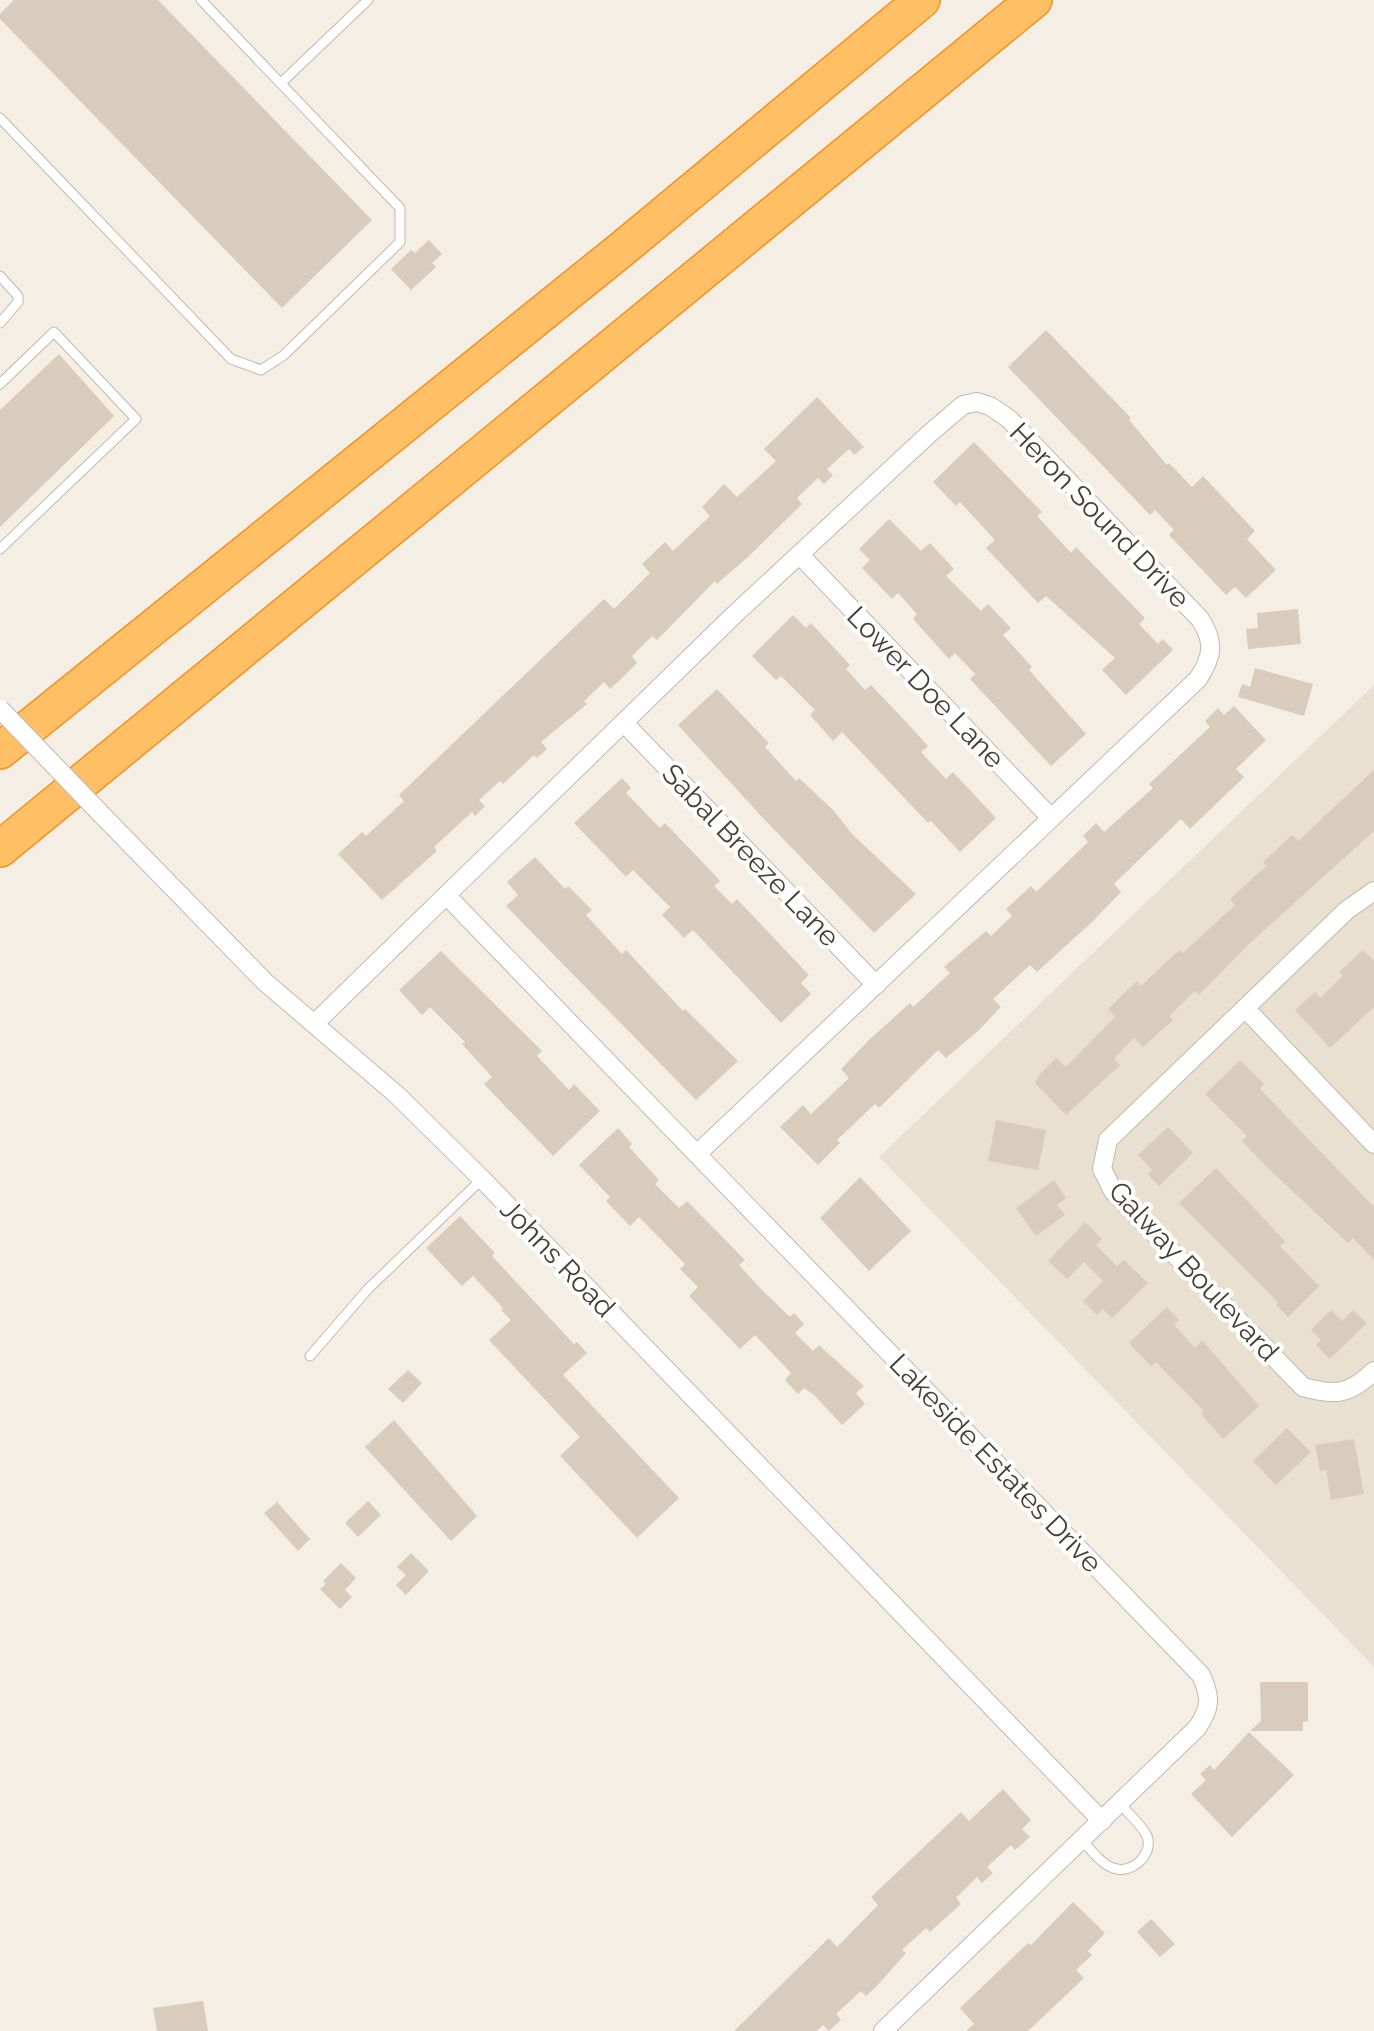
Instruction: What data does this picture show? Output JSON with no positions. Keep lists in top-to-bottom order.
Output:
{
  "streets": {
    "street": [
      "Heron Sound Drive",
      "Lower Doe Lane",
      "Sabal Breeze Lane",
      "Johns Road",
      "Galway Boulevard",
      "Lakeside Estates Drive"
    ]
  },
  "crossings": [
    ["Heron Sound Drive", "Lower Doe Lane"],
    ["Heron Sound Drive", "Sabal Breeze Lane"],
    ["Heron Sound Drive", "Johns Road"],
    ["Heron Sound Drive", "Lakeside Estates Drive"],
    ["Johns Road", "Lakeside Estates Drive"]
  ]
}
